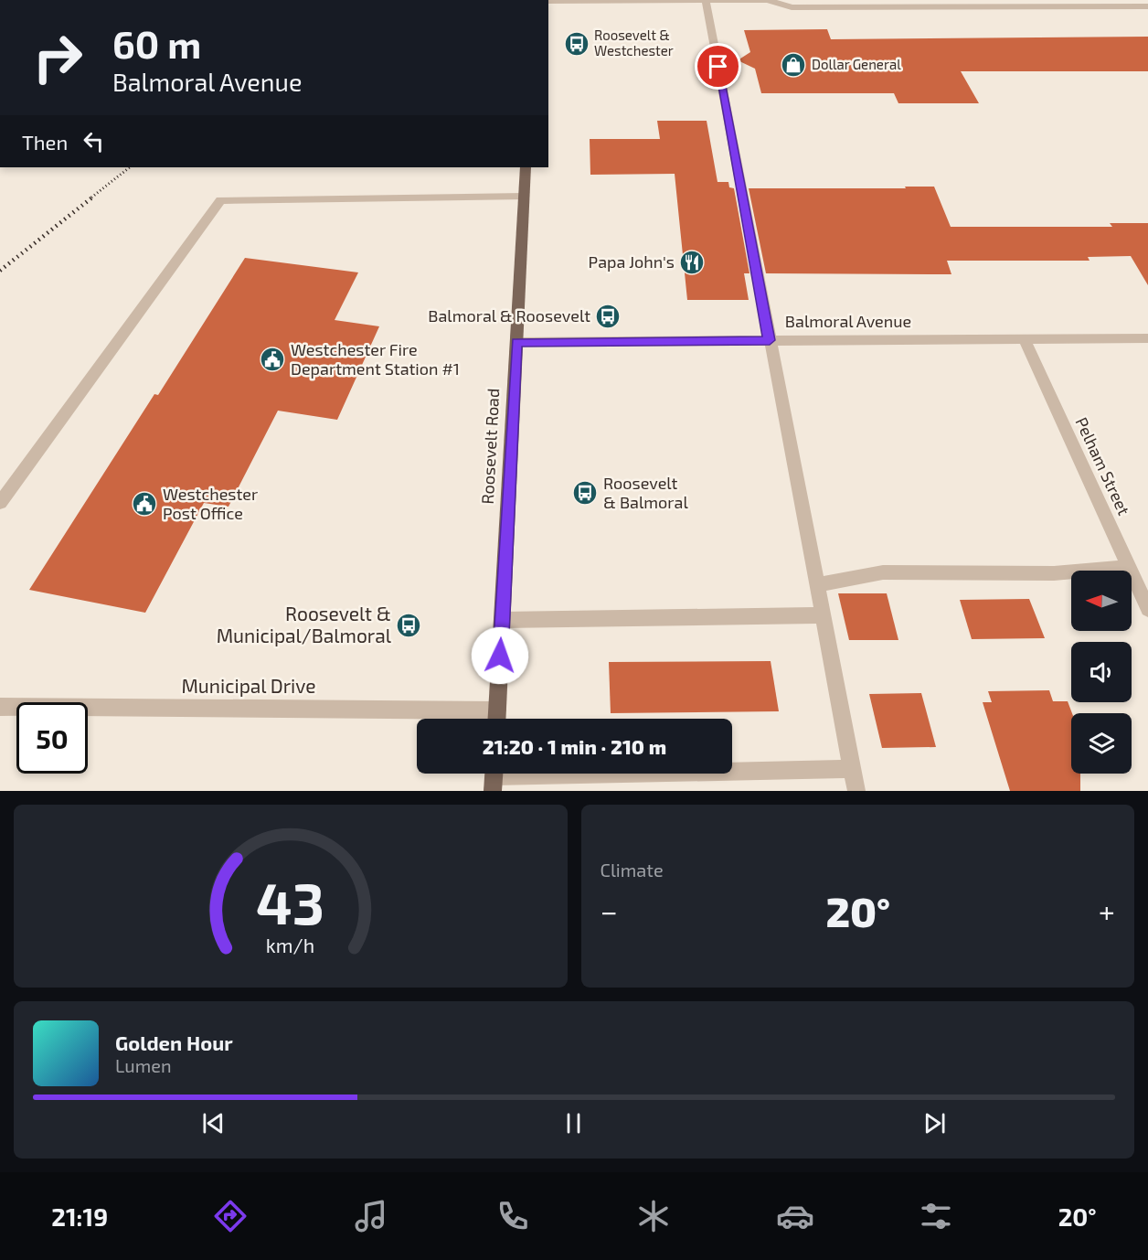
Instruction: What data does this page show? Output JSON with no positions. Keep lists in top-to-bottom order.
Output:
{
  "streets": {
    "main road": ["Roosevelt Road"],
    "street": ["Balmoral Avenue", "Pelham Street", "Municipal Drive"]
  },
  "crossings": [
    ["Balmoral Avenue", "Roosevelt Road"],
    ["Balmoral Avenue", "Pelham Street"]
  ],
  "places": {
    "bus stop": [
      "Roosevelt & Westchester",
      "Balmoral & Roosevelt",
      "Roosevelt & Balmoral",
      "Roosevelt & Municipal/Balmoral"
    ],
    "shop": ["Dollar General"],
    "restaurant": ["Papa John's"],
    "public building": ["Westchester Fire Department Station #1", "Westchester Post Office"]
  },
  "north": "left",
  "page": {
    "turn": ["60 m", "Balmoral Avenue"],
    "then": "Then",
    "limit": "50",
    "trip": "21:20 · 1 min · 210 m",
    "tile": "Climate",
    "heat": ["−", "20°", "+"],
    "song": ["Golden Hour", "Lumen"],
    "tabs": ["21:19", "20°"],
    "gauge": ["43", "km/h"]
  }
}
